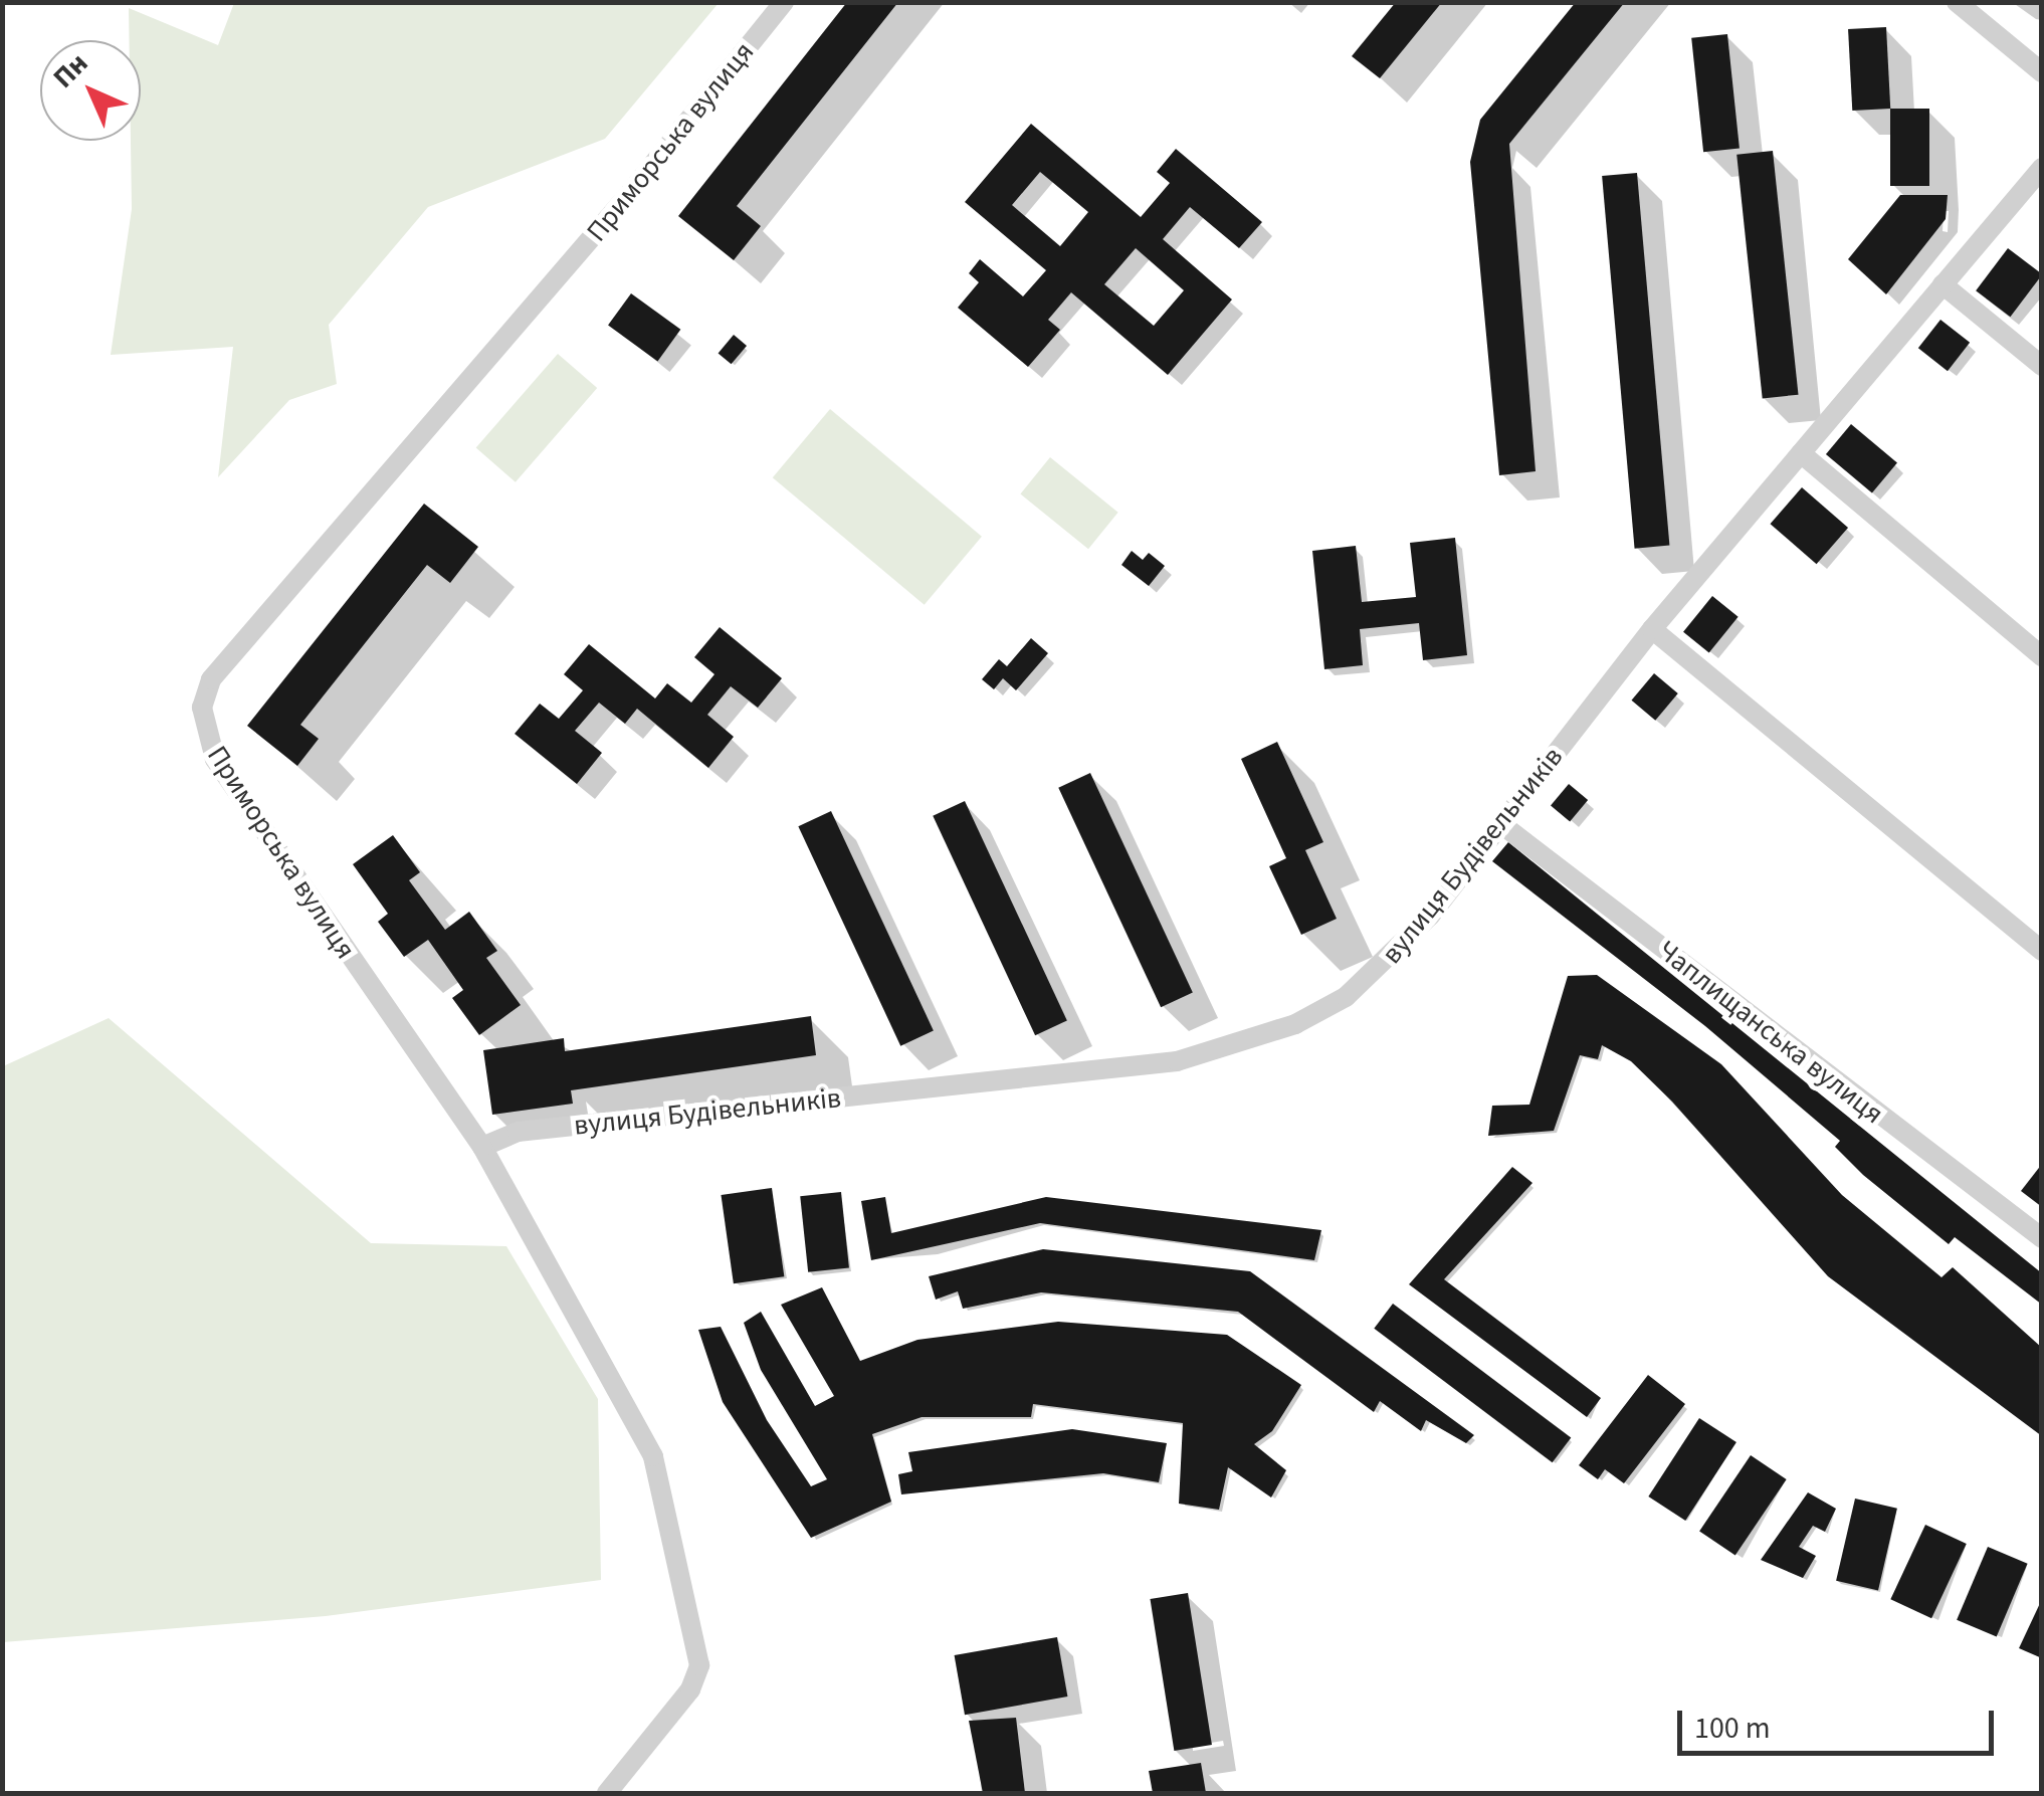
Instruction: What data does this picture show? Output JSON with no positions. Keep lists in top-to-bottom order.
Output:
{
  "streets": {
    "street": ["Приморська вулиця", "вулиця Будівельників", "Чаплищанська вулиця"]
  },
  "crossings": [
    ["Приморська вулиця", "вулиця Будівельників"],
    ["вулиця Будівельників", "Чаплищанська вулиця"]
  ],
  "scale_bar": "100 m",
  "north": "top left"
}
